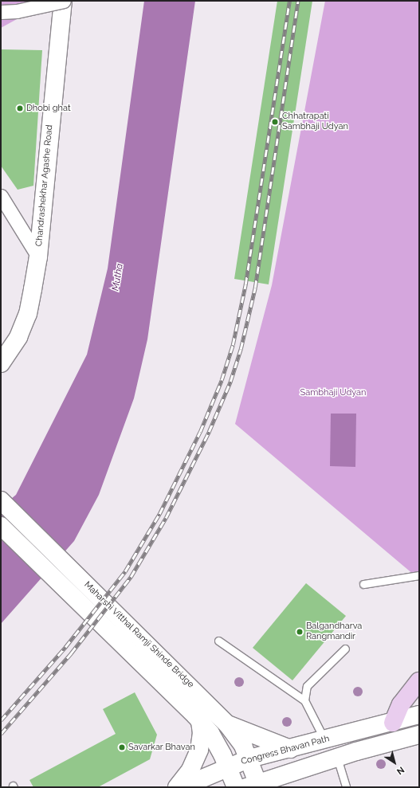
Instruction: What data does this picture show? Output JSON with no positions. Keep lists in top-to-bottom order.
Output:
{
  "streets": {
    "street": ["Chandrashekhar Agashe Road", "Maharshi Vitthal Ramji Shinde Bridge", "Congress Bhavan Path"]
  },
  "crossings": [
    ["Maharshi Vitthal Ramji Shinde Bridge", "Congress Bhavan Path"]
  ],
  "water": ["Mutha"],
  "parks": ["Sambhaji Udyan"],
  "places": [
    "Dhobi ghat",
    "Chhatrapati Sambhaji Udyan",
    "Balgandharva Rangmandir",
    "Savarkar Bhavan"
  ],
  "north": "bottom right"
}
